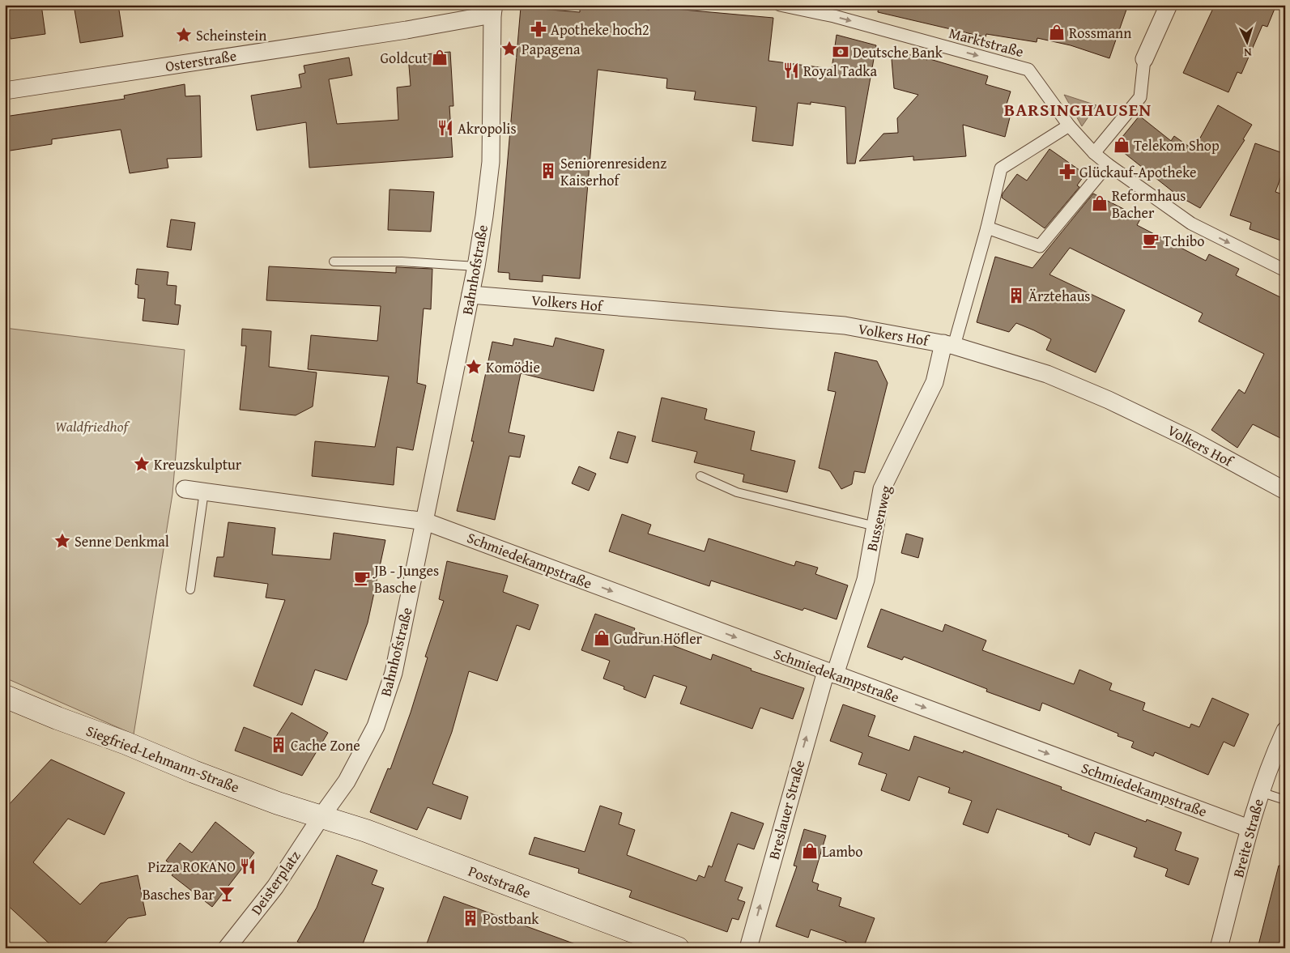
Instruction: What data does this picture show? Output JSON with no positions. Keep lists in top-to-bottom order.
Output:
{
  "streets": {
    "main road": ["Siegfried-Lehmann-Straße", "Poststraße"],
    "street": [
      "Marktstraße",
      "Osterstraße",
      "Bahnhofstraße",
      "Volkers Hof",
      "Bussenweg",
      "Schmiedekampstraße",
      "Breslauer Straße",
      "Breite Straße",
      "Deisterplatz"
    ]
  },
  "crossings": [
    ["Osterstraße", "Bahnhofstraße"],
    ["Bahnhofstraße", "Volkers Hof"],
    ["Bahnhofstraße", "Schmiedekampstraße"],
    ["Bahnhofstraße", "Siegfried-Lehmann-Straße"],
    ["Bahnhofstraße", "Poststraße"],
    ["Bahnhofstraße", "Deisterplatz"],
    ["Volkers Hof", "Bussenweg"],
    ["Bussenweg", "Schmiedekampstraße"],
    ["Bussenweg", "Breslauer Straße"],
    ["Schmiedekampstraße", "Breslauer Straße"],
    ["Schmiedekampstraße", "Breite Straße"],
    ["Siegfried-Lehmann-Straße", "Poststraße"],
    ["Siegfried-Lehmann-Straße", "Deisterplatz"],
    ["Poststraße", "Deisterplatz"]
  ],
  "one_way": ["Marktstraße", "Schmiedekampstraße", "Breslauer Straße"],
  "districts": ["BARSINGHAUSEN"],
  "parks": ["Waldfriedhof"],
  "places": {
    "pharmacy": ["Apotheke hoch2", "Glückauf-Apotheke"],
    "shop": [
      "Rossmann",
      "Goldcut",
      "Telekom Shop",
      "Reformhaus Bacher",
      "Gudrun Höfler",
      "Lambo"
    ],
    "place": [
      "Scheinstein",
      "Papagena",
      "Komödie",
      "Kreuzskulptur",
      "Senne Denkmal"
    ],
    "bank": ["Deutsche Bank"],
    "restaurant": ["Royal Tadka", "Akropolis", "Pizza ROKANO"],
    "building": [
      "Seniorenresidenz Kaiserhof",
      "Ärztehaus",
      "Cache Zone",
      "Postbank"
    ],
    "cafe": ["Tchibo", "JB - Junges Basche"],
    "bar": ["Basches Bar"]
  },
  "north": "bottom"
}
